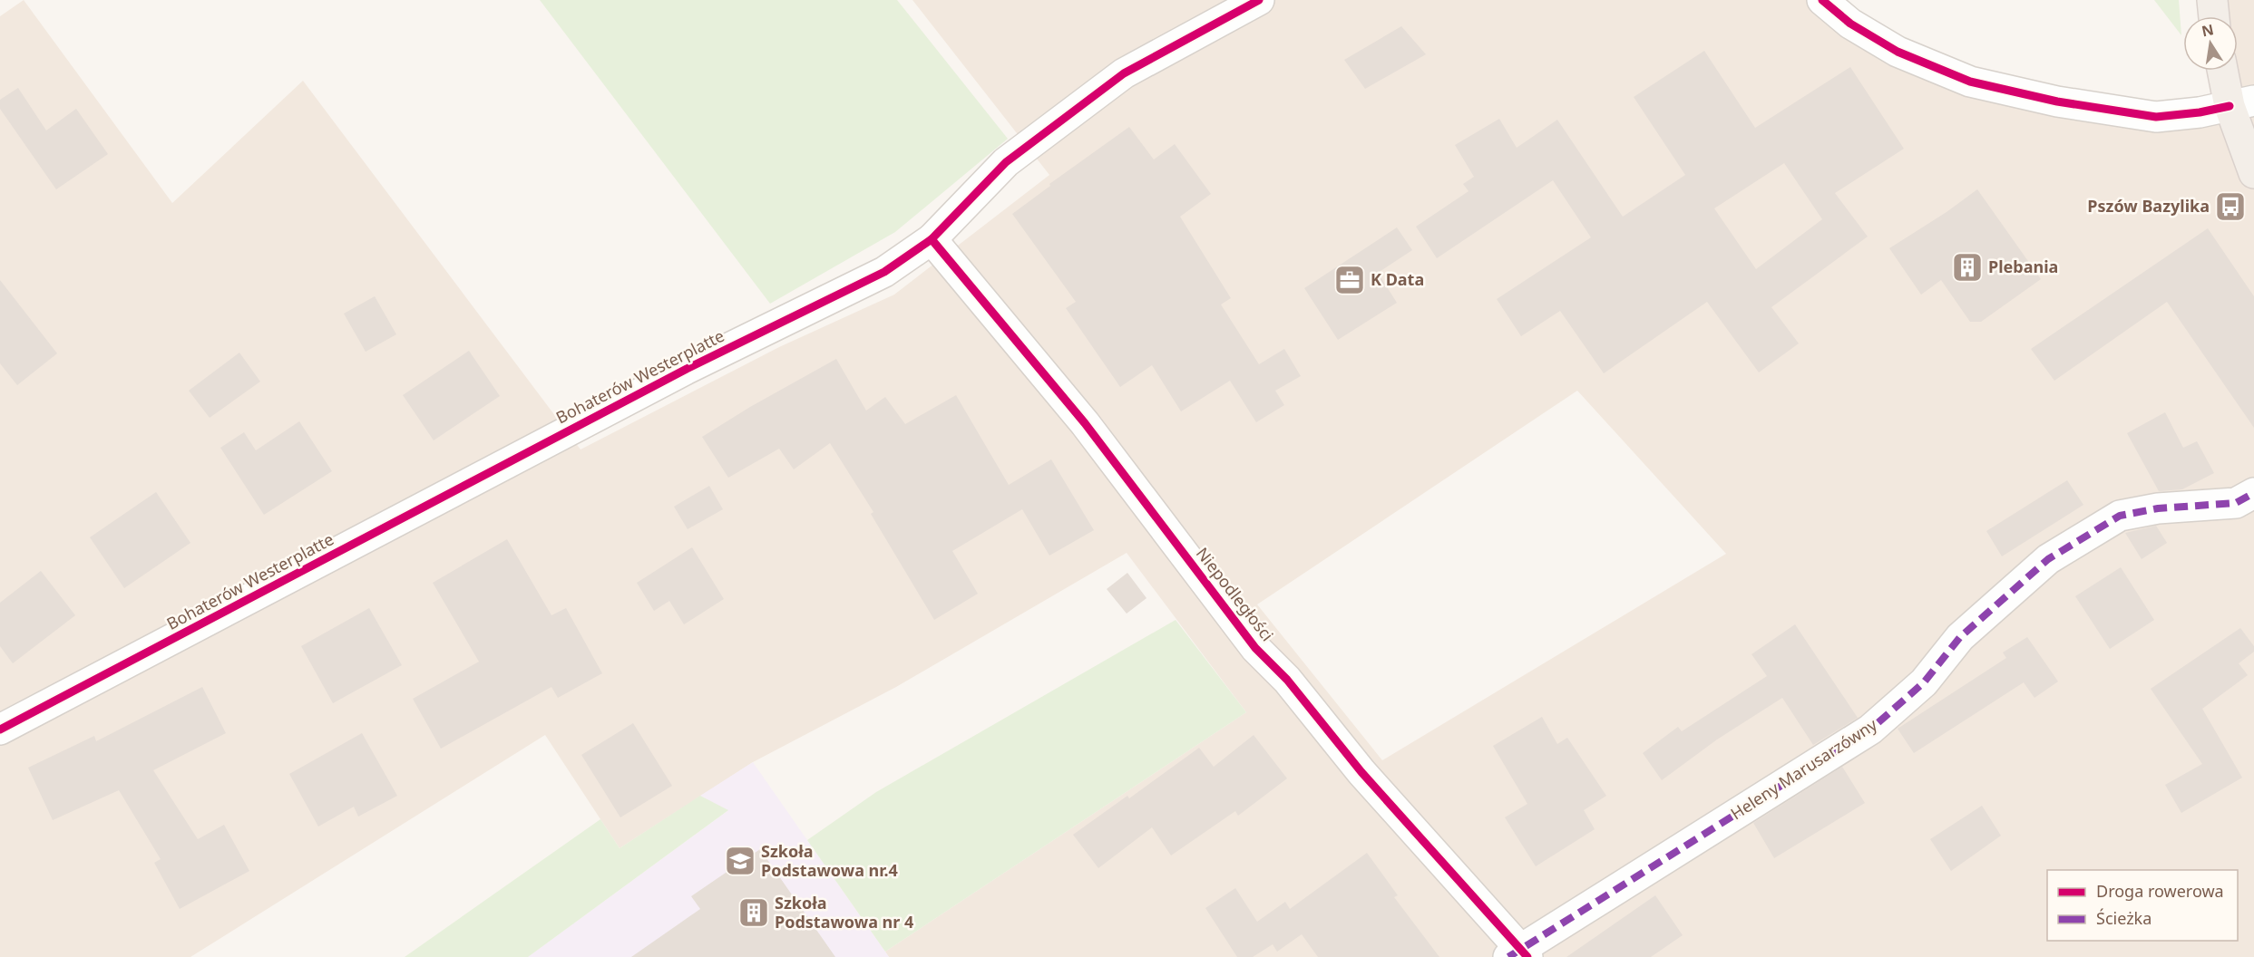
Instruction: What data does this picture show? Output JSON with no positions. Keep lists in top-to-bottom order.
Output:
{
  "streets": {
    "street": ["Bohaterów Westerplatte", "Niepodległości", "Heleny Marusarzówny"]
  },
  "crossings": [
    ["Bohaterów Westerplatte", "Niepodległości"],
    ["Niepodległości", "Heleny Marusarzówny"]
  ],
  "places": {
    "bus stop": ["Pszów Bazylika"],
    "building": ["Plebania", "Szkoła Podstawowa nr 4"],
    "office": ["K Data"],
    "school or university": ["Szkoła Podstawowa nr.4"]
  },
  "legend": ["Droga rowerowa", "Ścieżka"],
  "north": "top"
}
